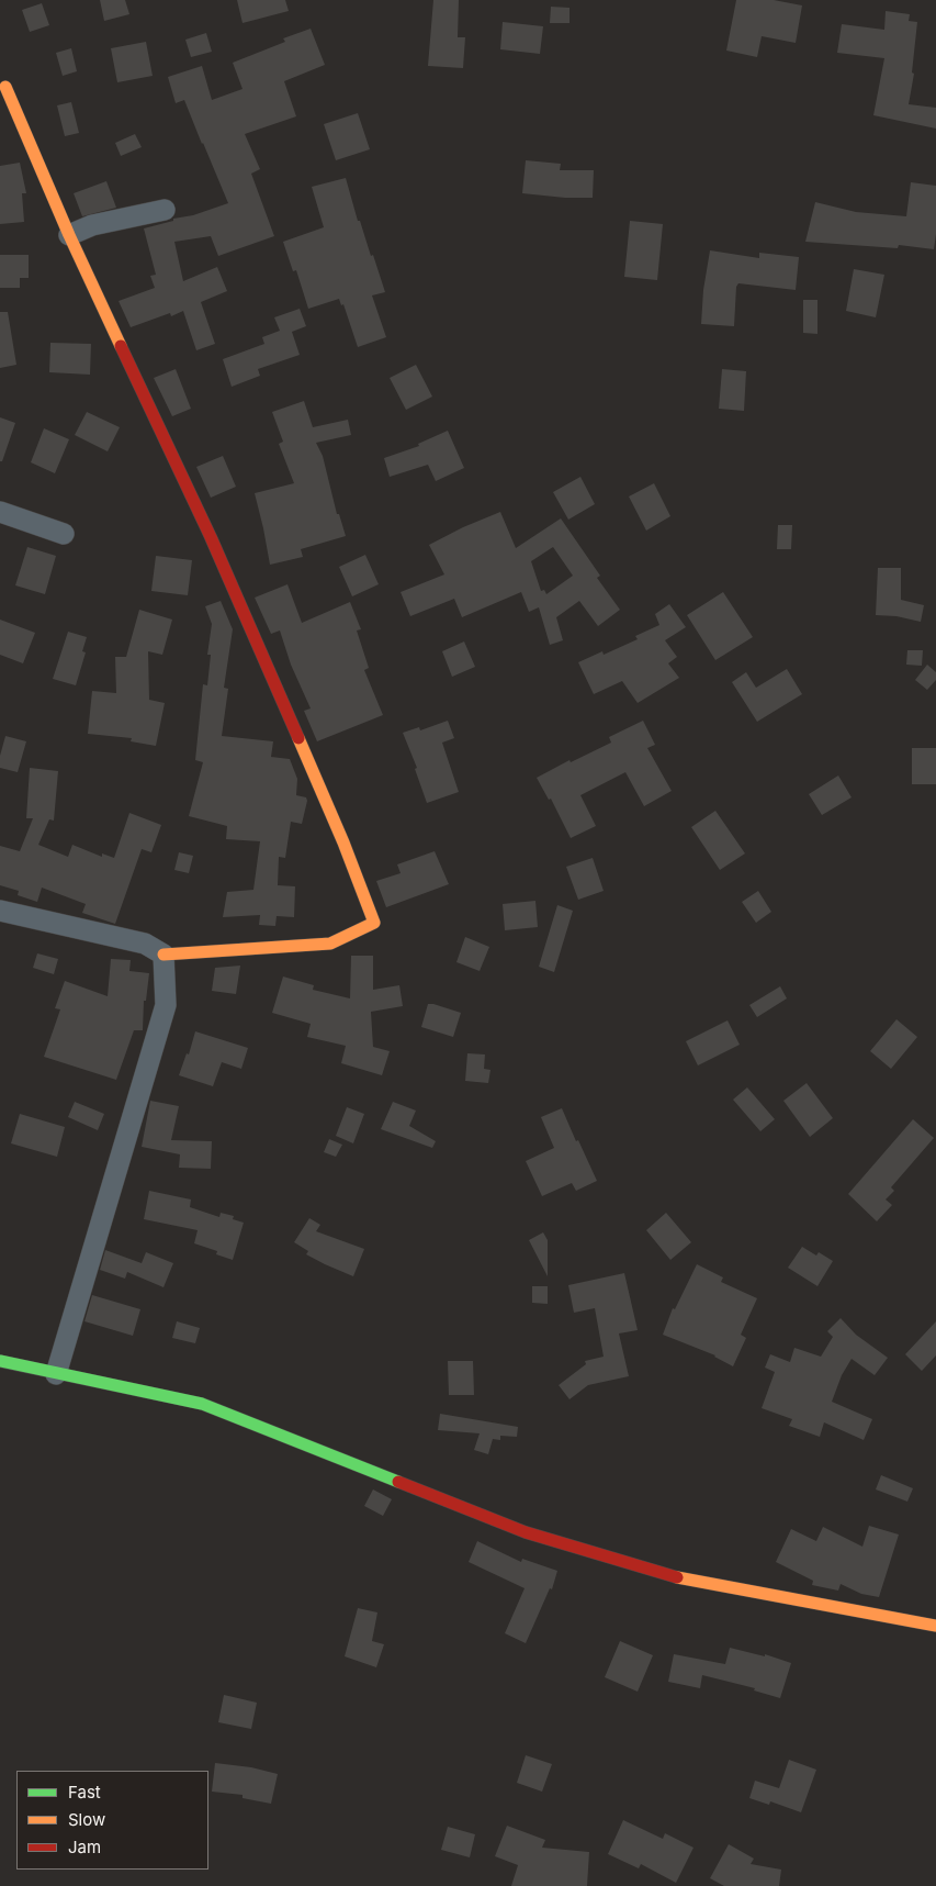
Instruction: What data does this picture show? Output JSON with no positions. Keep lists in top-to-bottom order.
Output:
{
  "legend": ["Fast", "Slow", "Jam"]
}
